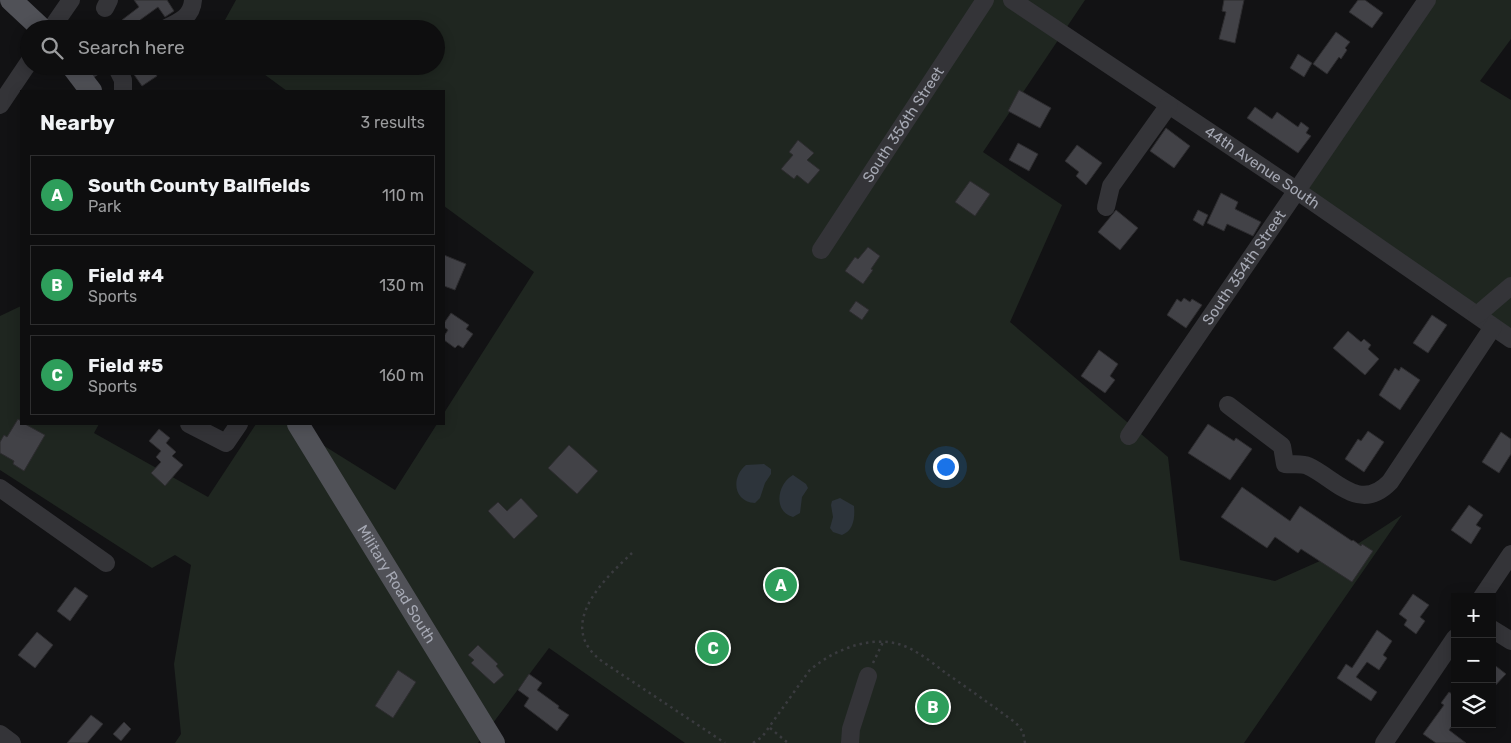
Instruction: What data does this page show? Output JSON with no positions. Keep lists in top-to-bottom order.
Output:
{
  "streets": {
    "main road": ["Military Road South"],
    "street": ["South 356th Street", "44th Avenue South", "South 354th Street"]
  },
  "crossings": [
    ["44th Avenue South", "South 354th Street"]
  ],
  "page": {
    "search": "Search here",
    "heading": ["Nearby", "3 results"],
    "list": [
      {
        "mark": "A",
        "name": "South County Ballfields",
        "note": "Park",
        "value": "110 m"
      },
      {
        "mark": "B",
        "name": "Field #4",
        "note": "Sports",
        "value": "130 m"
      },
      {
        "mark": "C",
        "name": "Field #5",
        "note": "Sports",
        "value": "160 m"
      }
    ],
    "pins": ["A", "C", "B"],
    "map_buttons": ["+", "−"]
  }
}
